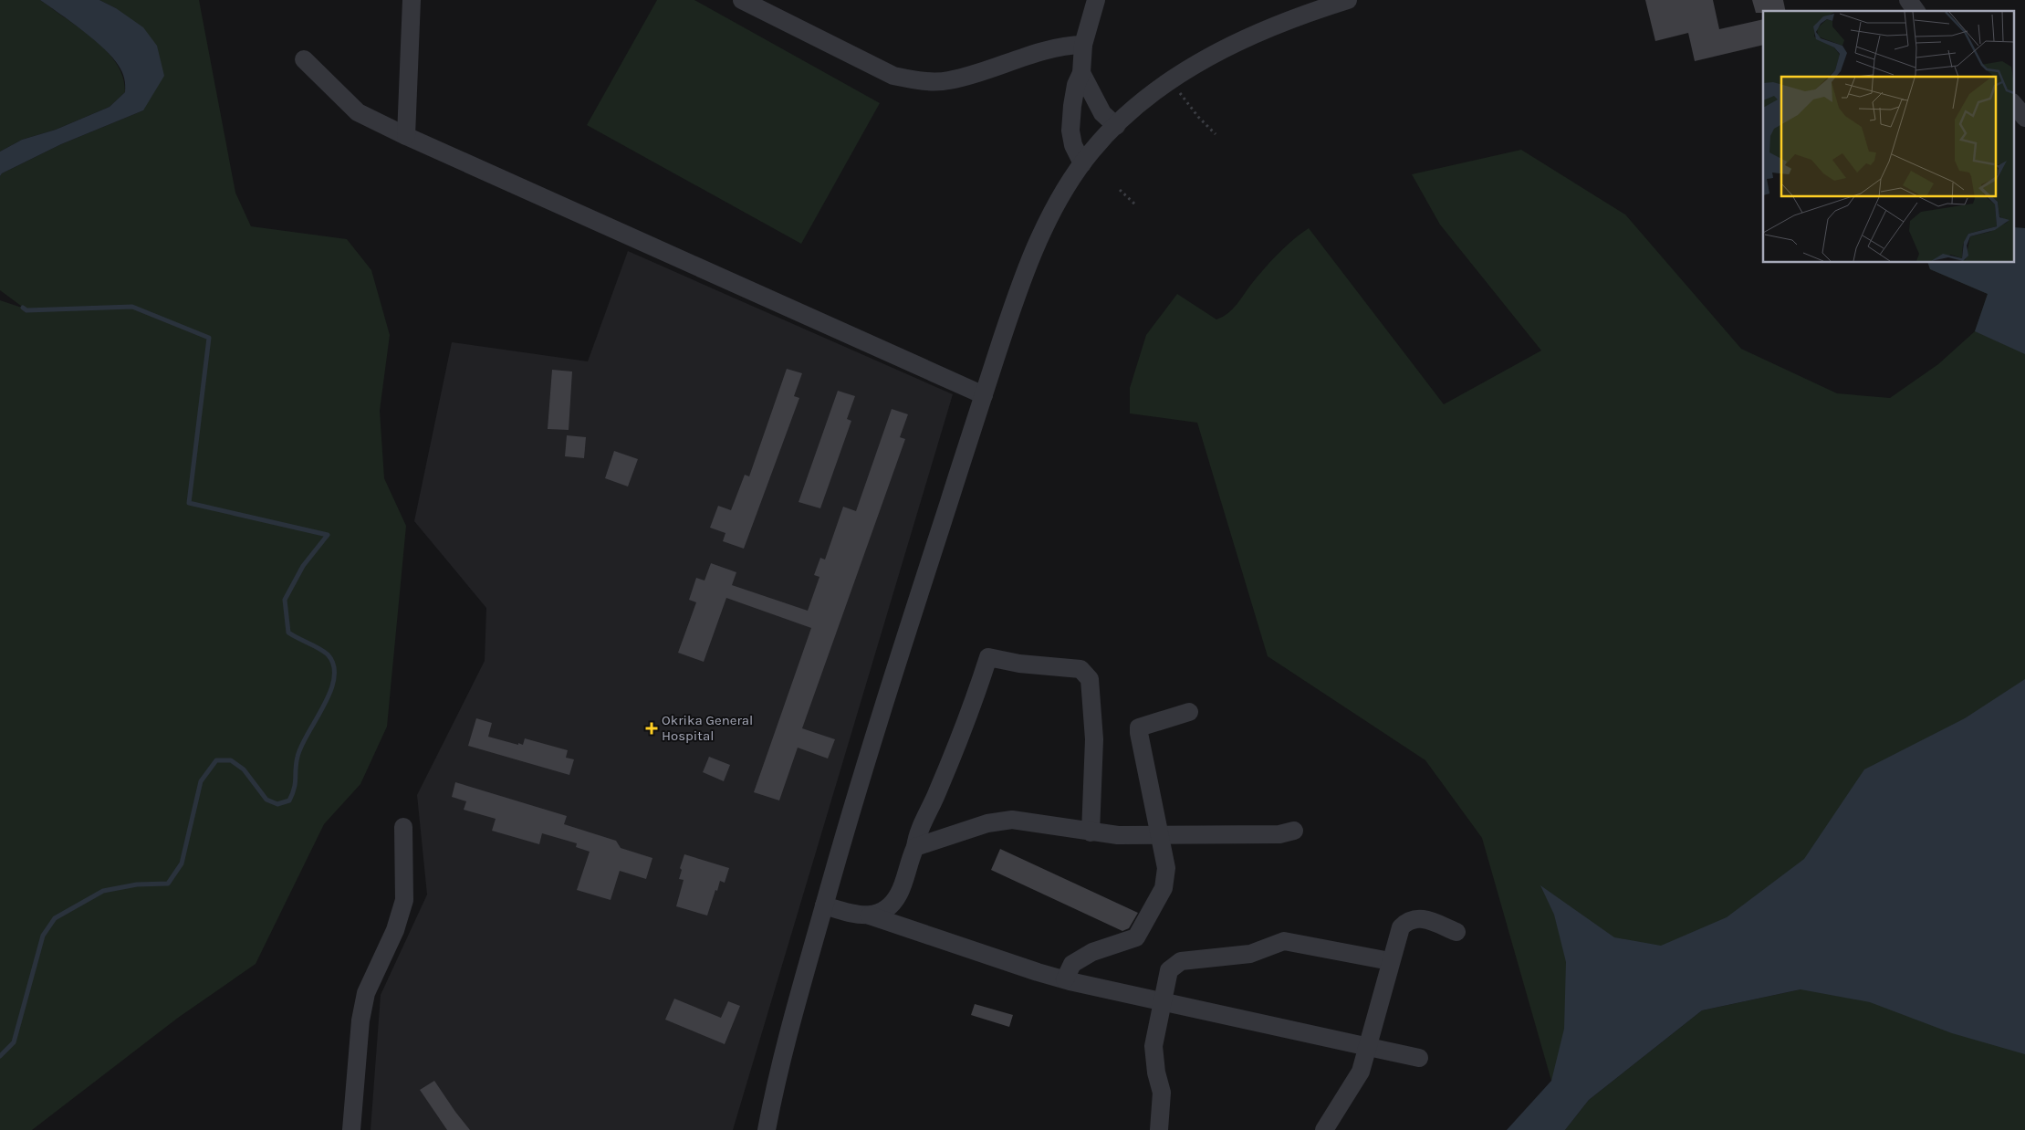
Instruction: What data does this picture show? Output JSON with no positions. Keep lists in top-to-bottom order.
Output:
{
  "places": {
    "health": ["Okrika General Hospital"]
  }
}
